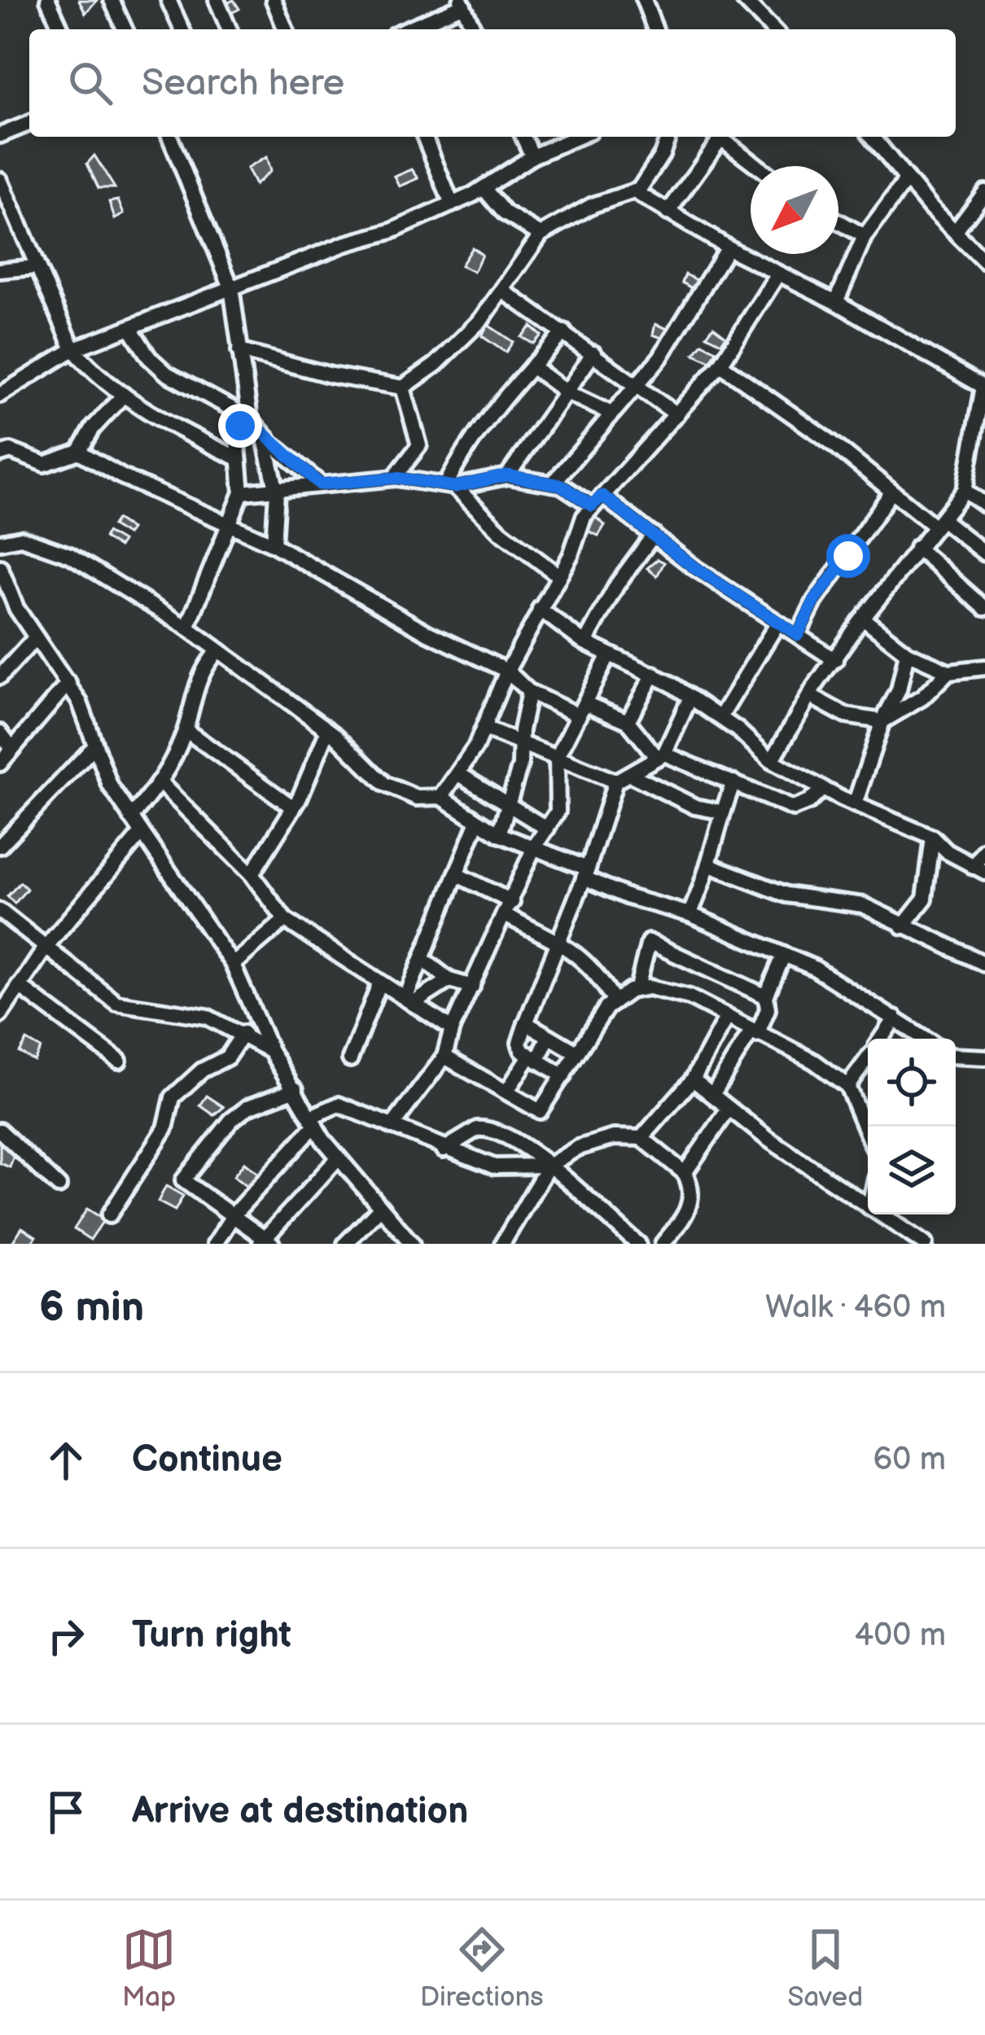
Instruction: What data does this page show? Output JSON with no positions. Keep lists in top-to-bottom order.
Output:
{
  "north": "bottom left",
  "page": {
    "search": "Search here",
    "heading": ["6 min", "Walk · 460 m"],
    "list": [
      ["Continue", "60 m"],
      ["Turn right", "400 m"],
      "Arrive at destination"
    ],
    "nav": ["Map", "Directions", "Saved"]
  }
}
